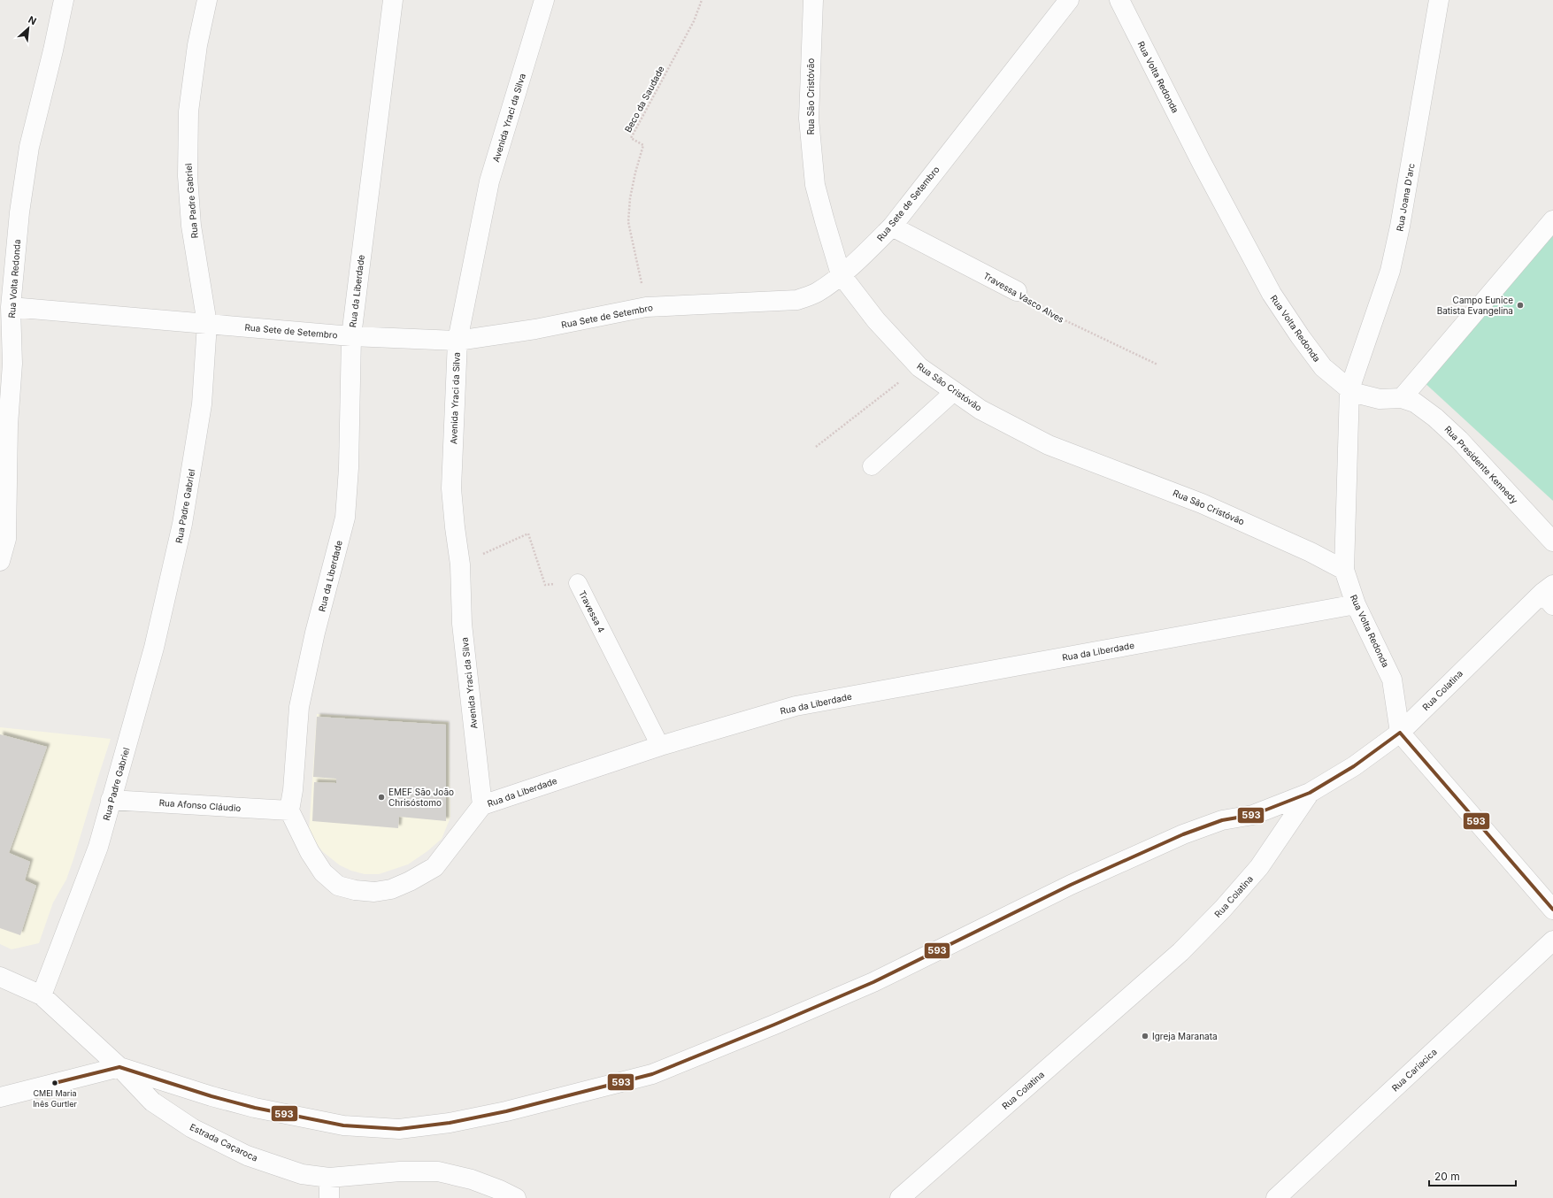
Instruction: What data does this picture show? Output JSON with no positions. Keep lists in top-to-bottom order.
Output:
{
  "streets": {
    "street": [
      "Rua Volta Redonda",
      "Rua São Cristóvão",
      "Avenida Yraci da Silva",
      "Rua Joana D'arc",
      "Rua Padre Gabriel",
      "Rua Sete de Setembro",
      "Rua da Liberdade",
      "Travessa Vasco Alves",
      "Rua Presidente Kennedy",
      "Rua Colatina",
      "Rua Afonso Cláudio",
      "Rua Cariacica",
      "Estrada Caçaroca"
    ],
    "lane": ["Travessa 4"],
    "path": ["Beco da Saudade"]
  },
  "crossings": [
    ["Rua Volta Redonda", "Rua São Cristóvão"],
    ["Rua Volta Redonda", "Rua Joana D'arc"],
    ["Rua Volta Redonda", "Rua Sete de Setembro"],
    ["Rua Volta Redonda", "Rua da Liberdade"],
    ["Rua Volta Redonda", "Rua Colatina"],
    ["Rua São Cristóvão", "Rua Sete de Setembro"],
    ["Beco da Saudade", "Rua Sete de Setembro"],
    ["Avenida Yraci da Silva", "Rua Sete de Setembro"],
    ["Avenida Yraci da Silva", "Rua da Liberdade"],
    ["Avenida Yraci da Silva", "Travessa 4"],
    ["Rua Padre Gabriel", "Rua Sete de Setembro"],
    ["Rua Padre Gabriel", "Rua Afonso Cláudio"],
    ["Rua Padre Gabriel", "Estrada Caçaroca"],
    ["Rua Sete de Setembro", "Rua da Liberdade"],
    ["Rua Sete de Setembro", "Travessa Vasco Alves"],
    ["Rua da Liberdade", "Travessa 4"],
    ["Rua da Liberdade", "Rua Afonso Cláudio"]
  ],
  "places": [
    "Campo Eunice Batista Evangelina",
    "EMEF São João Chrisóstomo",
    "Igreja Maranata",
    "CMEI Maria Inês Gurtler"
  ],
  "lines": ["transit line 593"],
  "scale_bar": "20 m",
  "north": "top right"
}
